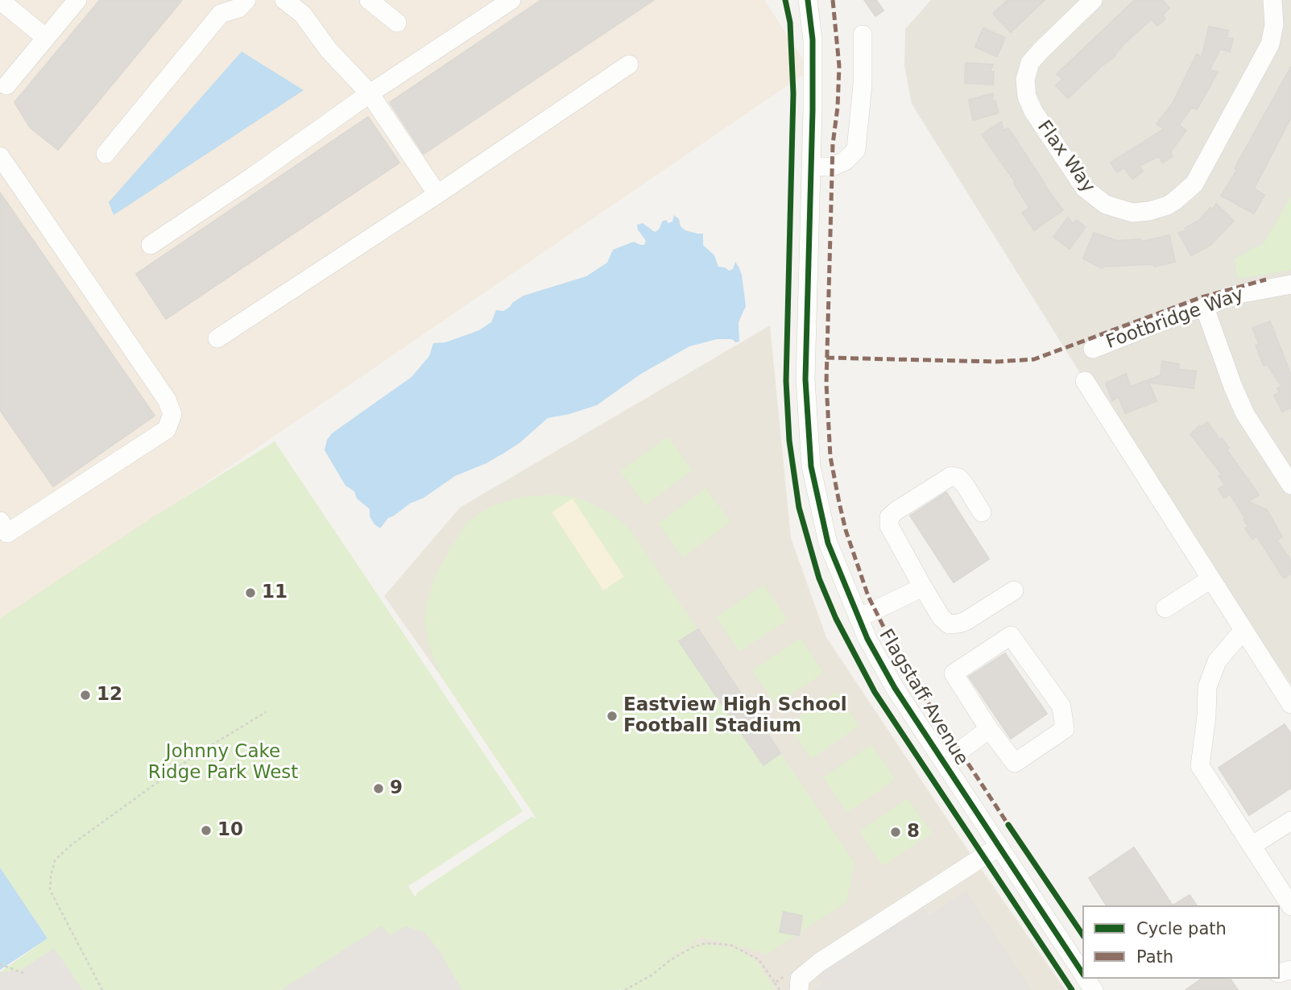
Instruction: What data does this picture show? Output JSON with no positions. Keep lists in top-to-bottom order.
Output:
{
  "streets": {
    "street": ["Flax Way", "Footbridge Way", "Flagstaff Avenue"]
  },
  "parks": ["Johnny Cake Ridge Park West"],
  "places": [
    "11",
    "12",
    "Eastview High School Football Stadium",
    "9",
    "10",
    "8"
  ],
  "legend": ["Cycle path", "Path"]
}
